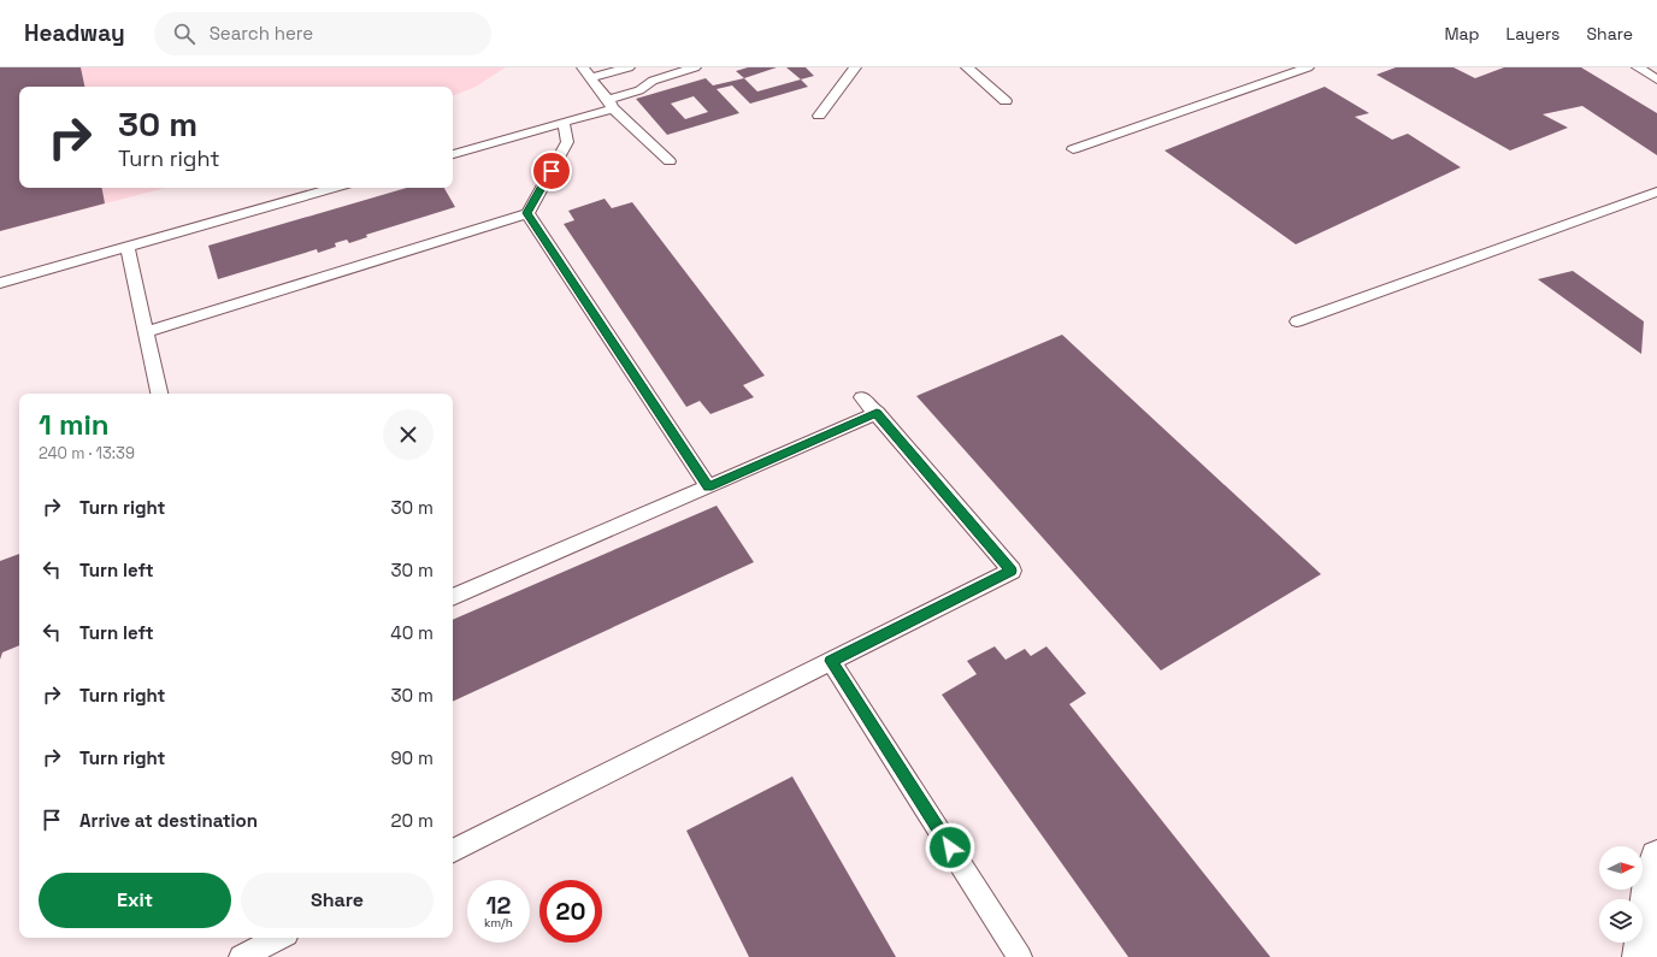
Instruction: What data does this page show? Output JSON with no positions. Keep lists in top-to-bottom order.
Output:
{
  "north": "right",
  "page": {
    "header": "Headway",
    "search": "Search here",
    "nav": ["Map", "Layers", "Share"],
    "turn": ["30 m", "Turn right"],
    "heading": ["1 min", "240 m · 13:39"],
    "list": [
      {
        "name": "Turn right",
        "value": "30 m"
      },
      {
        "name": "Turn left",
        "value": "30 m"
      },
      {
        "name": "Turn left",
        "value": "40 m"
      },
      {
        "name": "Turn right",
        "value": "30 m"
      },
      {
        "name": "Turn right",
        "value": "90 m"
      },
      {
        "name": "Arrive at destination",
        "value": "20 m"
      }
    ],
    "buttons": ["Exit", "Share"],
    "speed": "12 km/h",
    "limit": "20"
  }
}
